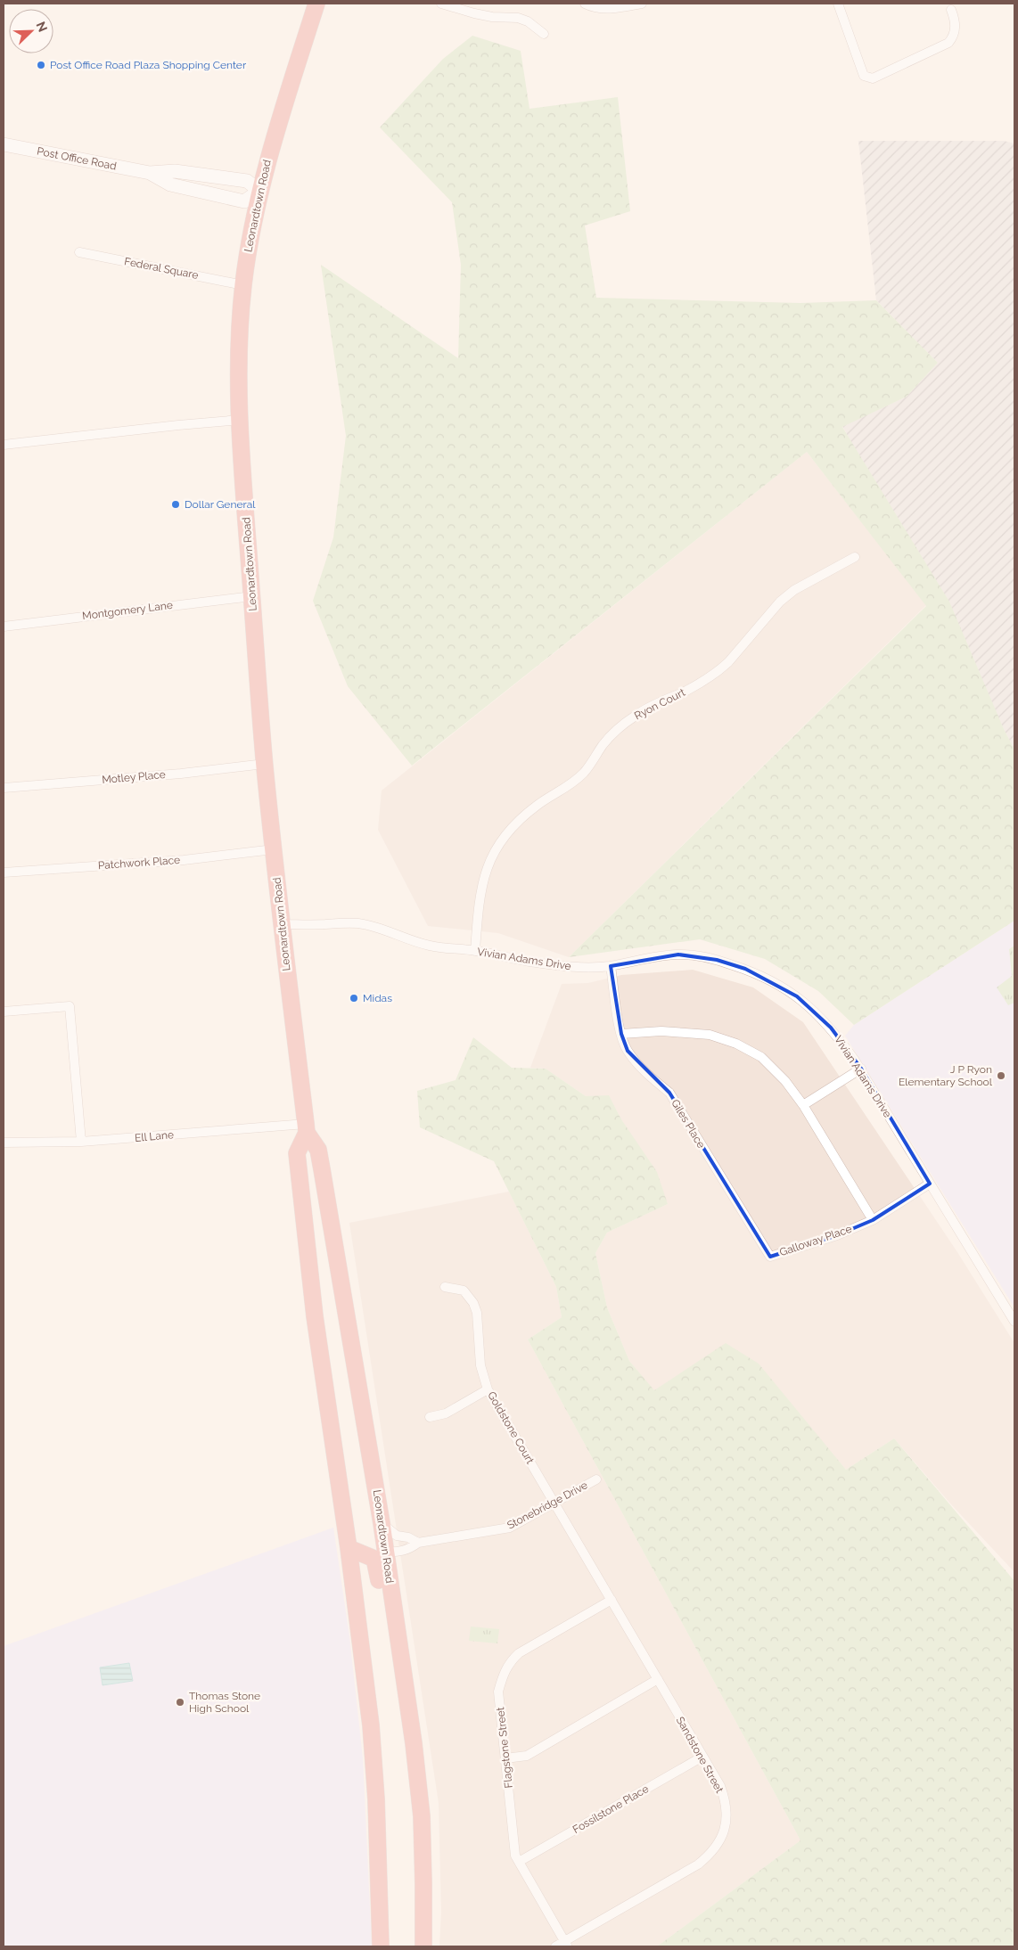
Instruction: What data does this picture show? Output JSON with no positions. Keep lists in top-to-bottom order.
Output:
{
  "streets": {
    "highway": ["Leonardtown Road"],
    "street": [
      "Post Office Road",
      "Federal Square",
      "Montgomery Lane",
      "Ryon Court",
      "Motley Place",
      "Patchwork Place",
      "Vivian Adams Drive",
      "Giles Place",
      "Ell Lane",
      "Galloway Place",
      "Goldstone Court",
      "Stonebridge Drive",
      "Flagstone Street",
      "Sandstone Street",
      "Fossilstone Place"
    ]
  },
  "crossings": [
    ["Post Office Road", "Leonardtown Road"],
    ["Leonardtown Road", "Federal Square"],
    ["Leonardtown Road", "Montgomery Lane"],
    ["Leonardtown Road", "Motley Place"],
    ["Leonardtown Road", "Patchwork Place"],
    ["Leonardtown Road", "Vivian Adams Drive"],
    ["Leonardtown Road", "Ell Lane"],
    ["Leonardtown Road", "Stonebridge Drive"],
    ["Ryon Court", "Vivian Adams Drive"],
    ["Vivian Adams Drive", "Giles Place"],
    ["Vivian Adams Drive", "Galloway Place"],
    ["Giles Place", "Galloway Place"],
    ["Goldstone Court", "Stonebridge Drive"],
    ["Goldstone Court", "Sandstone Street"],
    ["Stonebridge Drive", "Sandstone Street"],
    ["Flagstone Street", "Sandstone Street"],
    ["Flagstone Street", "Fossilstone Place"],
    ["Sandstone Street", "Fossilstone Place"]
  ],
  "places": [
    "Post Office Road Plaza Shopping Center",
    "Dollar General",
    "Midas",
    "J P Ryon Elementary School",
    "Thomas Stone High School"
  ],
  "north": "top right"
}
